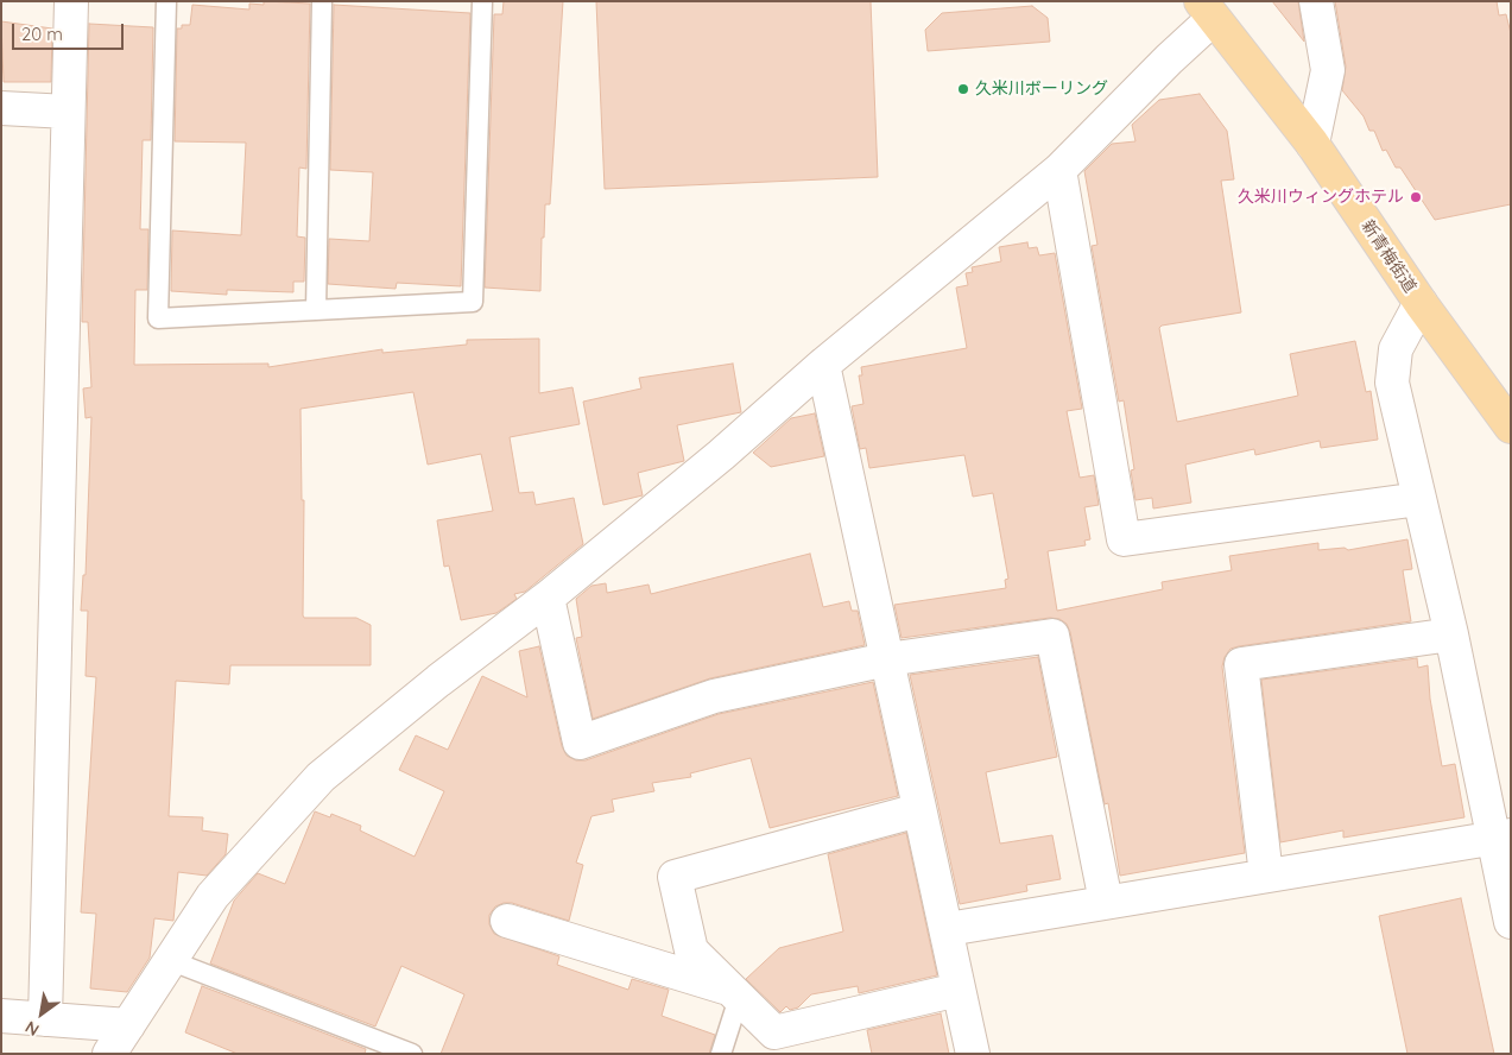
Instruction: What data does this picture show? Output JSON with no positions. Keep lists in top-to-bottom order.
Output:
{
  "streets": {
    "main road": ["新青梅街道"]
  },
  "places": ["久米川ボーリング", "久米川ウィングホテル"],
  "scale_bar": "20 m",
  "north": "bottom left"
}
